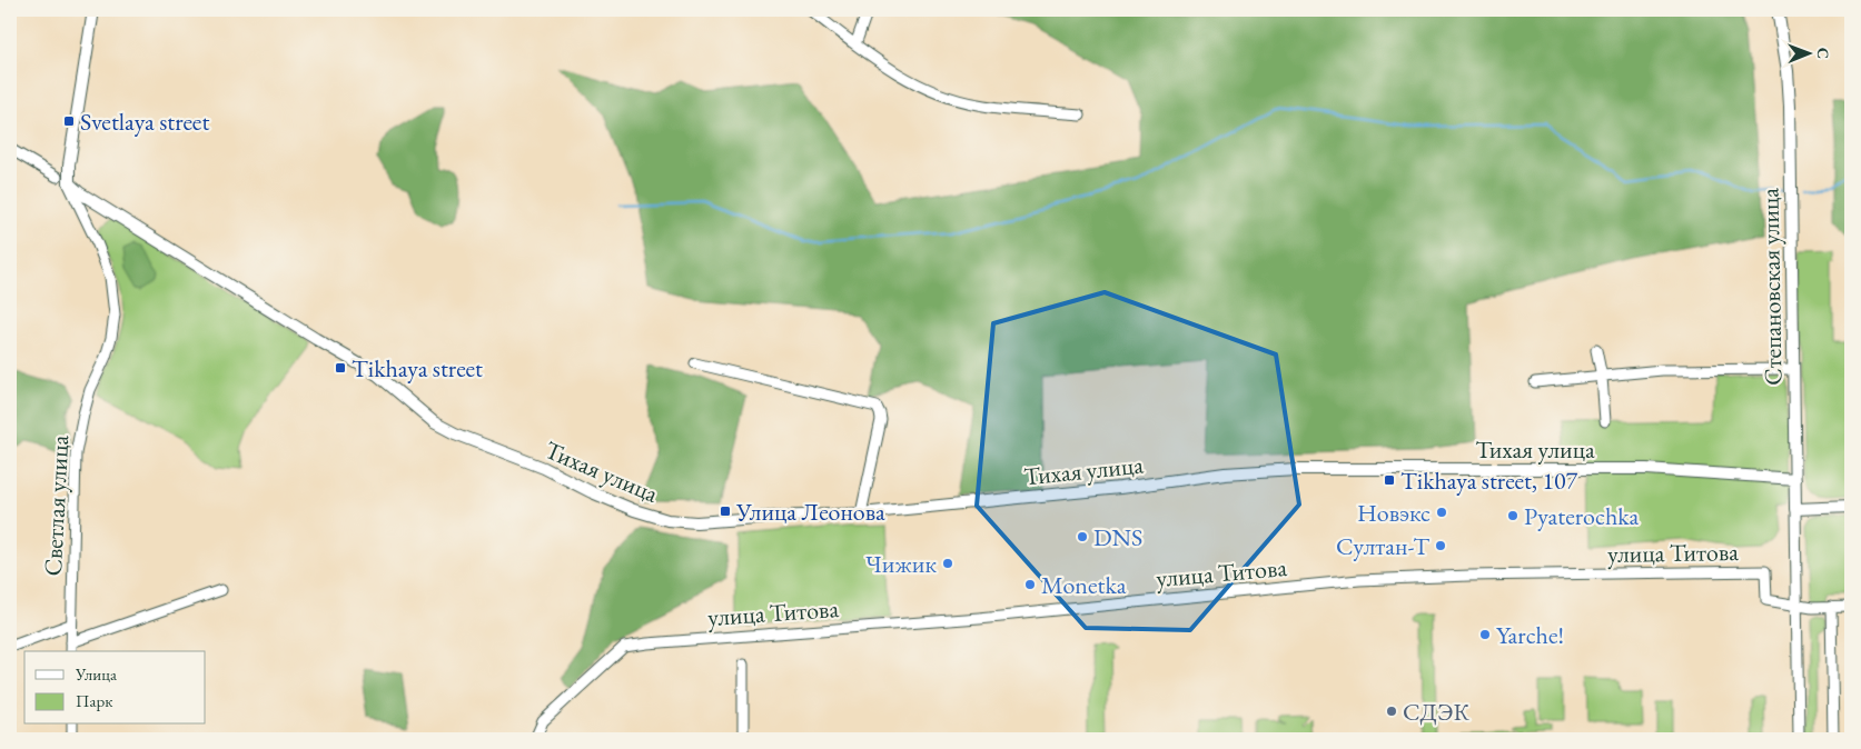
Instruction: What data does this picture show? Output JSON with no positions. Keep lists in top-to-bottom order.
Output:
{
  "streets": {
    "street": [
      "Степановская улица",
      "Тихая улица",
      "Светлая улица",
      "улица Титова"
    ]
  },
  "crossings": [
    ["Степановская улица", "Тихая улица"],
    ["Тихая улица", "Светлая улица"]
  ],
  "places": {
    "transit": [
      "Svetlaya street",
      "Tikhaya street",
      "Tikhaya street, 107",
      "Улица Леонова"
    ],
    "other": [
      "Новэкс",
      "Pyaterochka",
      "DNS",
      "Султан-Т",
      "Чижик",
      "Monetka",
      "Yarche!",
      "СДЭК"
    ]
  },
  "legend": ["Улица", "Парк"],
  "north": "right"
}
